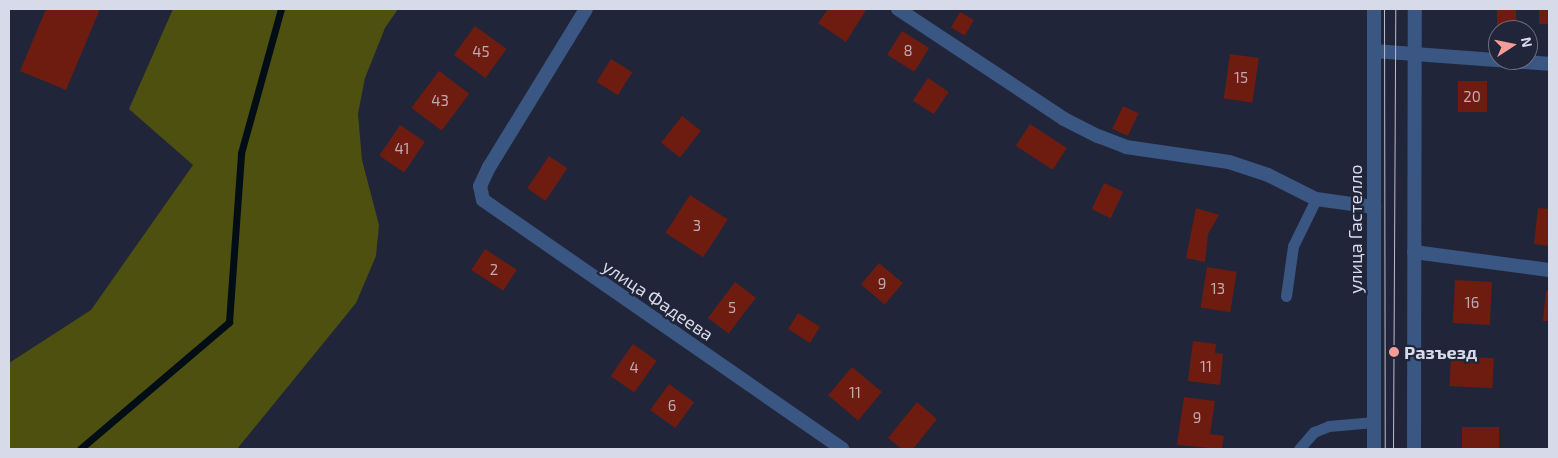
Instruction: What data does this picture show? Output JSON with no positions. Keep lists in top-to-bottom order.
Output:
{
  "streets": {
    "street": ["улица Гастелло", "улица Фадеева"]
  },
  "places": ["Разъезд"],
  "house_numbers": [
    "8",
    "45",
    "15",
    "20",
    "43",
    "41",
    "3",
    "2",
    "9",
    "13",
    "16",
    "5",
    "11",
    "4",
    "11",
    "6",
    "9"
  ],
  "north": "right"
}
